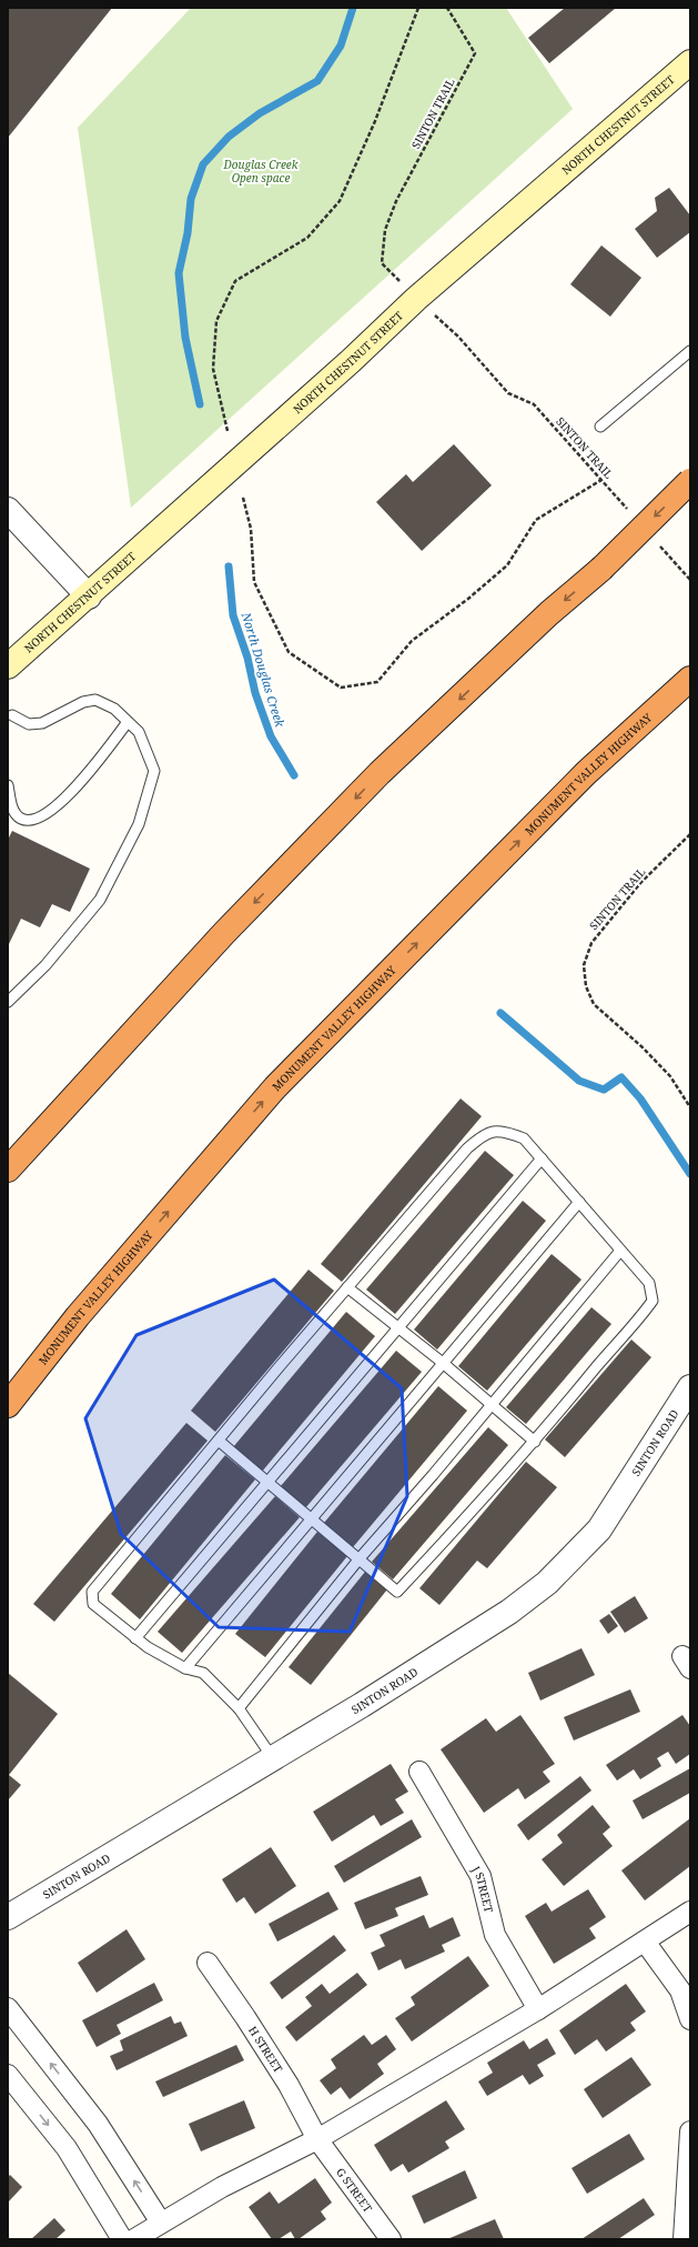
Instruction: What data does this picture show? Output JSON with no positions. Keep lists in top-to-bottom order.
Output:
{
  "streets": {
    "highway": ["MONUMENT VALLEY HIGHWAY"],
    "main road": ["NORTH CHESTNUT STREET"],
    "street": [
      "SINTON ROAD",
      "J STREET",
      "H STREET",
      "G STREET"
    ],
    "path": ["SINTON TRAIL"]
  },
  "crossings": [
    ["H STREET", "G STREET"]
  ],
  "water": ["North Douglas Creek"],
  "parks": ["Douglas Creek Open space"]
}
